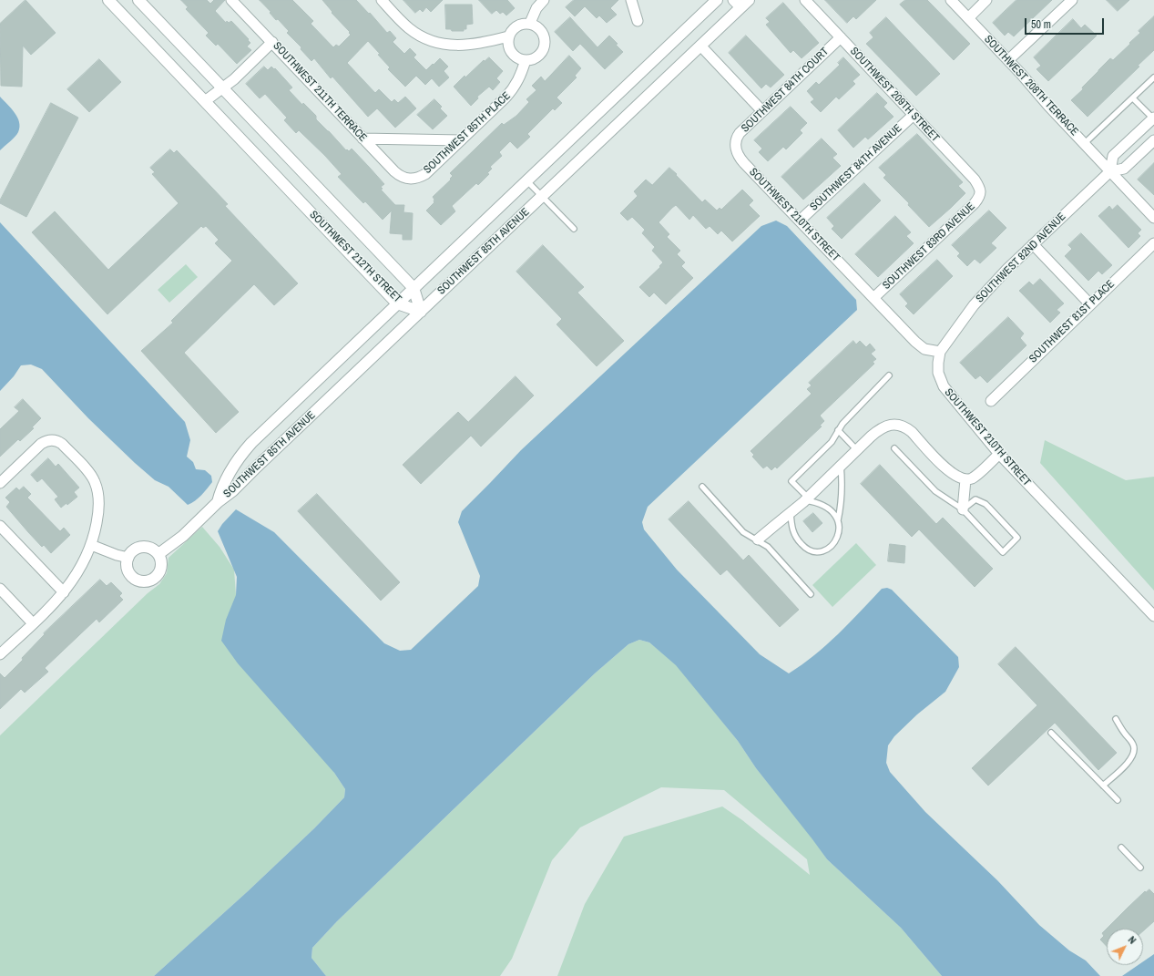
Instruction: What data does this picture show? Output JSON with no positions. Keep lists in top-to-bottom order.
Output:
{
  "streets": {
    "street": [
      "SOUTHWEST 208TH TERRACE",
      "SOUTHWEST 84TH COURT",
      "SOUTHWEST 211TH TERRACE",
      "SOUTHWEST 209TH STREET",
      "SOUTHWEST 85TH PLACE",
      "SOUTHWEST 84TH AVENUE",
      "SOUTHWEST 210TH STREET",
      "SOUTHWEST 83RD AVENUE",
      "SOUTHWEST 85TH AVENUE",
      "SOUTHWEST 212TH STREET",
      "SOUTHWEST 82ND AVENUE",
      "SOUTHWEST 81ST PLACE"
    ]
  },
  "crossings": [
    ["SOUTHWEST 208TH TERRACE", "SOUTHWEST 82ND AVENUE"],
    ["SOUTHWEST 84TH COURT", "SOUTHWEST 209TH STREET"],
    ["SOUTHWEST 84TH COURT", "SOUTHWEST 210TH STREET"],
    ["SOUTHWEST 211TH TERRACE", "SOUTHWEST 85TH PLACE"],
    ["SOUTHWEST 209TH STREET", "SOUTHWEST 84TH AVENUE"],
    ["SOUTHWEST 209TH STREET", "SOUTHWEST 83RD AVENUE"],
    ["SOUTHWEST 84TH AVENUE", "SOUTHWEST 210TH STREET"],
    ["SOUTHWEST 210TH STREET", "SOUTHWEST 83RD AVENUE"],
    ["SOUTHWEST 210TH STREET", "SOUTHWEST 82ND AVENUE"],
    ["SOUTHWEST 85TH AVENUE", "SOUTHWEST 212TH STREET"]
  ],
  "scale_bar": "50 m",
  "north": "top right"
}
